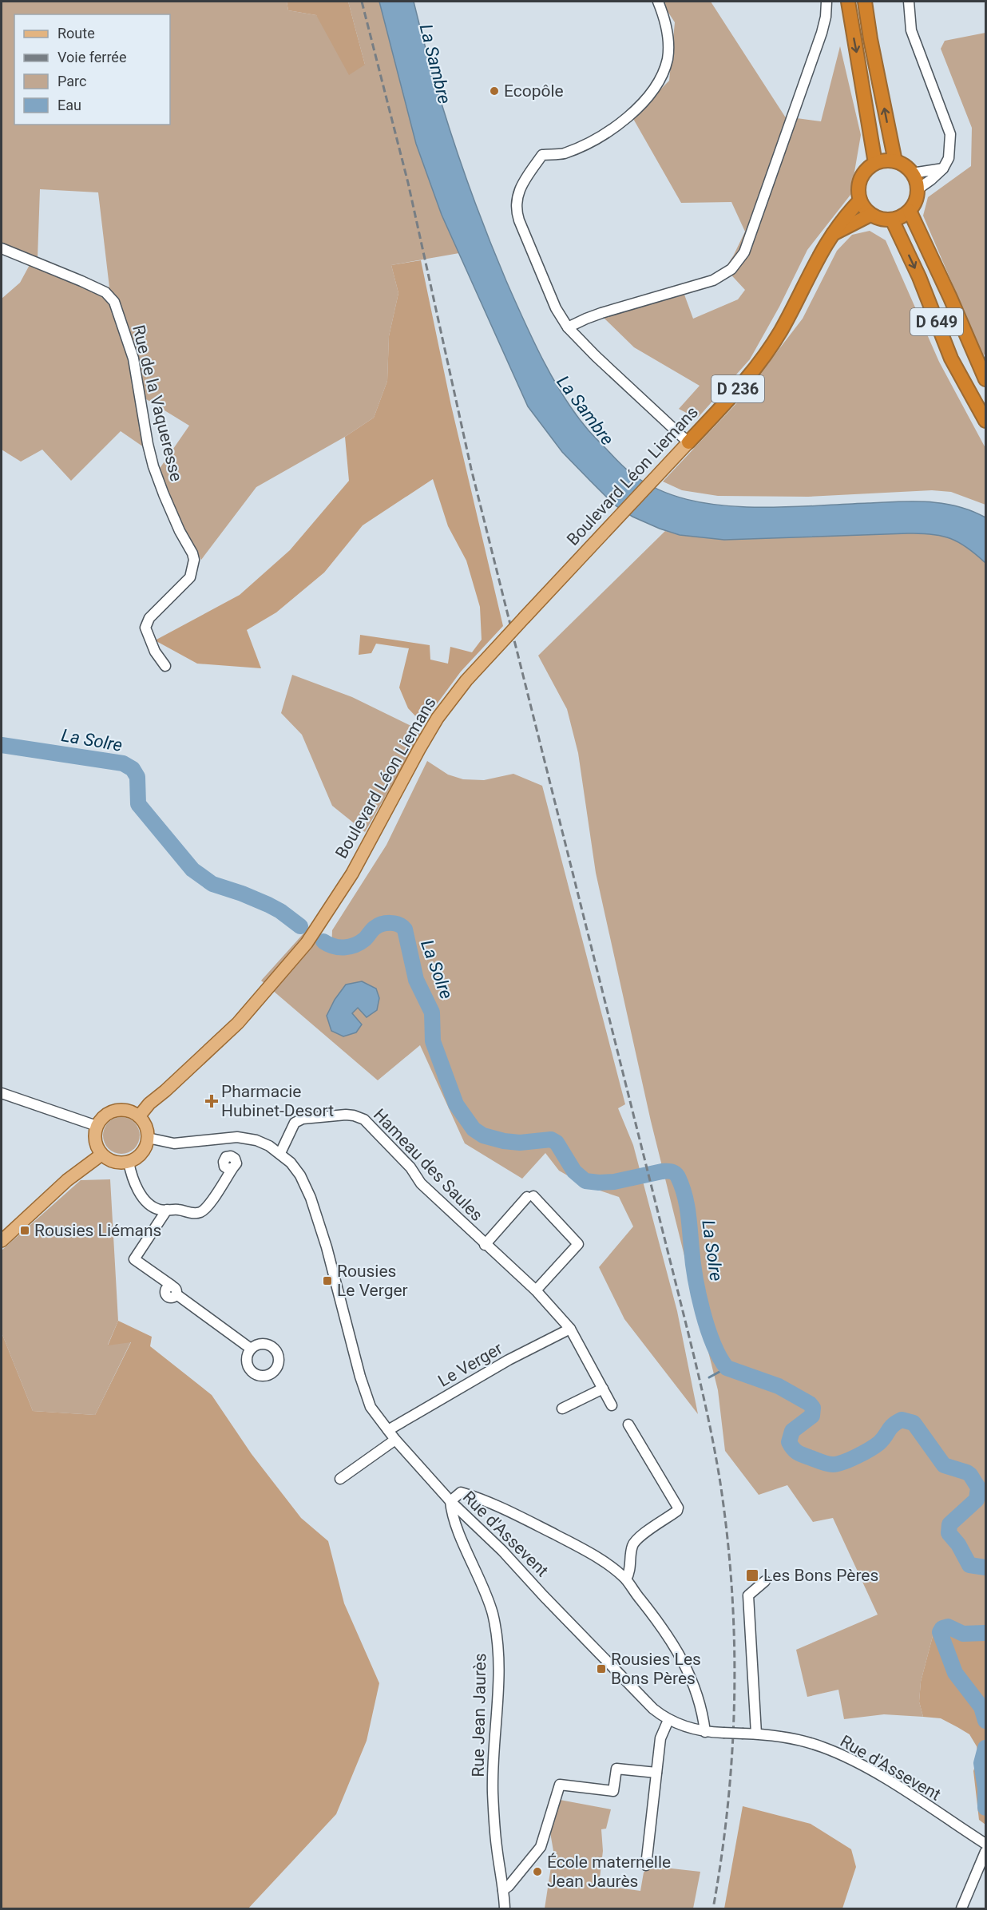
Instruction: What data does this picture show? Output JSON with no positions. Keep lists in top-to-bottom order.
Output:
{
  "streets": {
    "highway": ["D 649", "D 236", "Boulevard Léon Liemans"],
    "street": [
      "Rue de la Vaqueresse",
      "Hameau des Saules",
      "Le Verger",
      "Rue d'Assevent",
      "Rue Jean Jaurès"
    ]
  },
  "crossings": [
    ["D 649", "D 236"],
    ["D 236", "Boulevard Léon Liemans"],
    ["Boulevard Léon Liemans", "Rue d'Assevent"],
    ["Hameau des Saules", "Rue d'Assevent"],
    ["Le Verger", "Rue d'Assevent"],
    ["Rue d'Assevent", "Rue Jean Jaurès"]
  ],
  "water": ["La Sambre", "La Solre"],
  "places": {
    "other": ["Ecopôle", "École maternelle Jean Jaurès"],
    "health": ["Pharmacie Hubinet-Desort"],
    "transit": [
      "Rousies Liémans",
      "Rousies Le Verger",
      "Les Bons Pères",
      "Rousies Les Bons Pères"
    ]
  },
  "legend": [
    "Route",
    "Voie ferrée",
    "Parc",
    "Eau"
  ]
}
